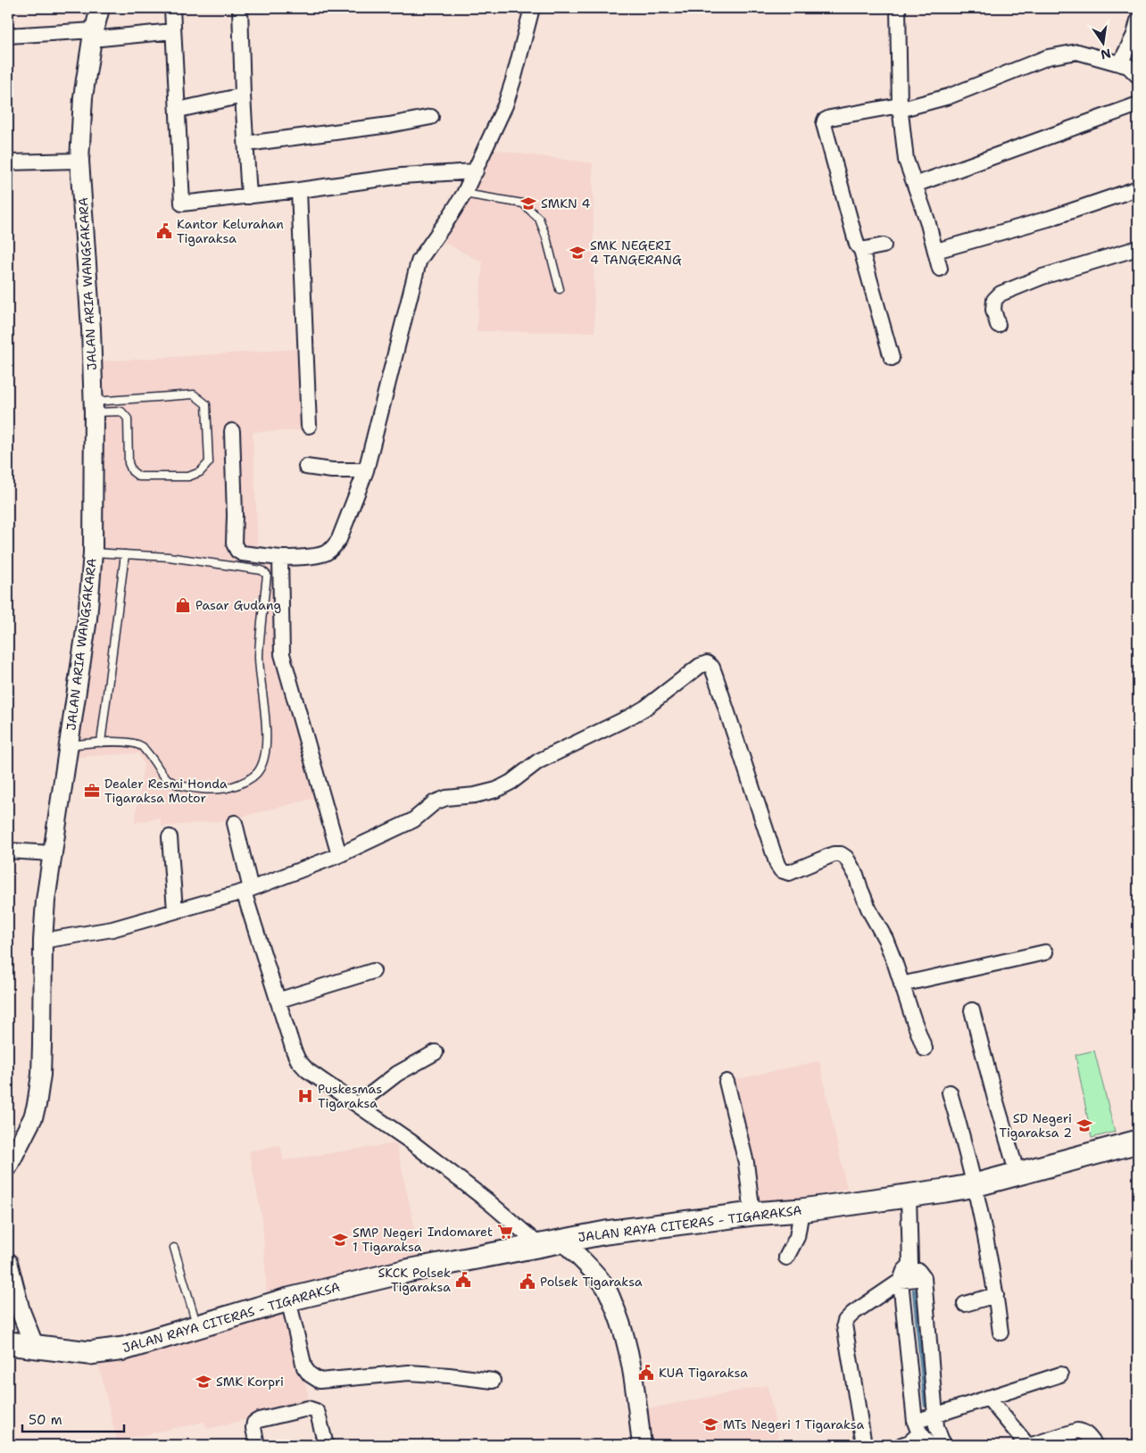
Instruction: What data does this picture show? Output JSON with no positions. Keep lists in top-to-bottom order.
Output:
{
  "streets": {
    "main road": ["JALAN RAYA CITERAS - TIGARAKSA"],
    "street": ["JALAN ARIA WANGSAKARA"]
  },
  "places": {
    "school or university": [
      "SMKN 4",
      "SMK NEGERI 4 TANGERANG",
      "SD Negeri Tigaraksa 2",
      "SMP Negeri 1 Tigaraksa",
      "SMK Korpri",
      "MTs Negeri 1 Tigaraksa"
    ],
    "public building": [
      "Kantor Kelurahan Tigaraksa",
      "SKCK Polsek Tigaraksa",
      "Polsek Tigaraksa",
      "KUA Tigaraksa"
    ],
    "shop": ["Pasar Gudang"],
    "office": ["Dealer Resmi Honda Tigaraksa Motor"],
    "hospital": ["Puskesmas Tigaraksa"],
    "supermarket": ["Indomaret"]
  },
  "scale_bar": "50 m",
  "north": "bottom"
}
